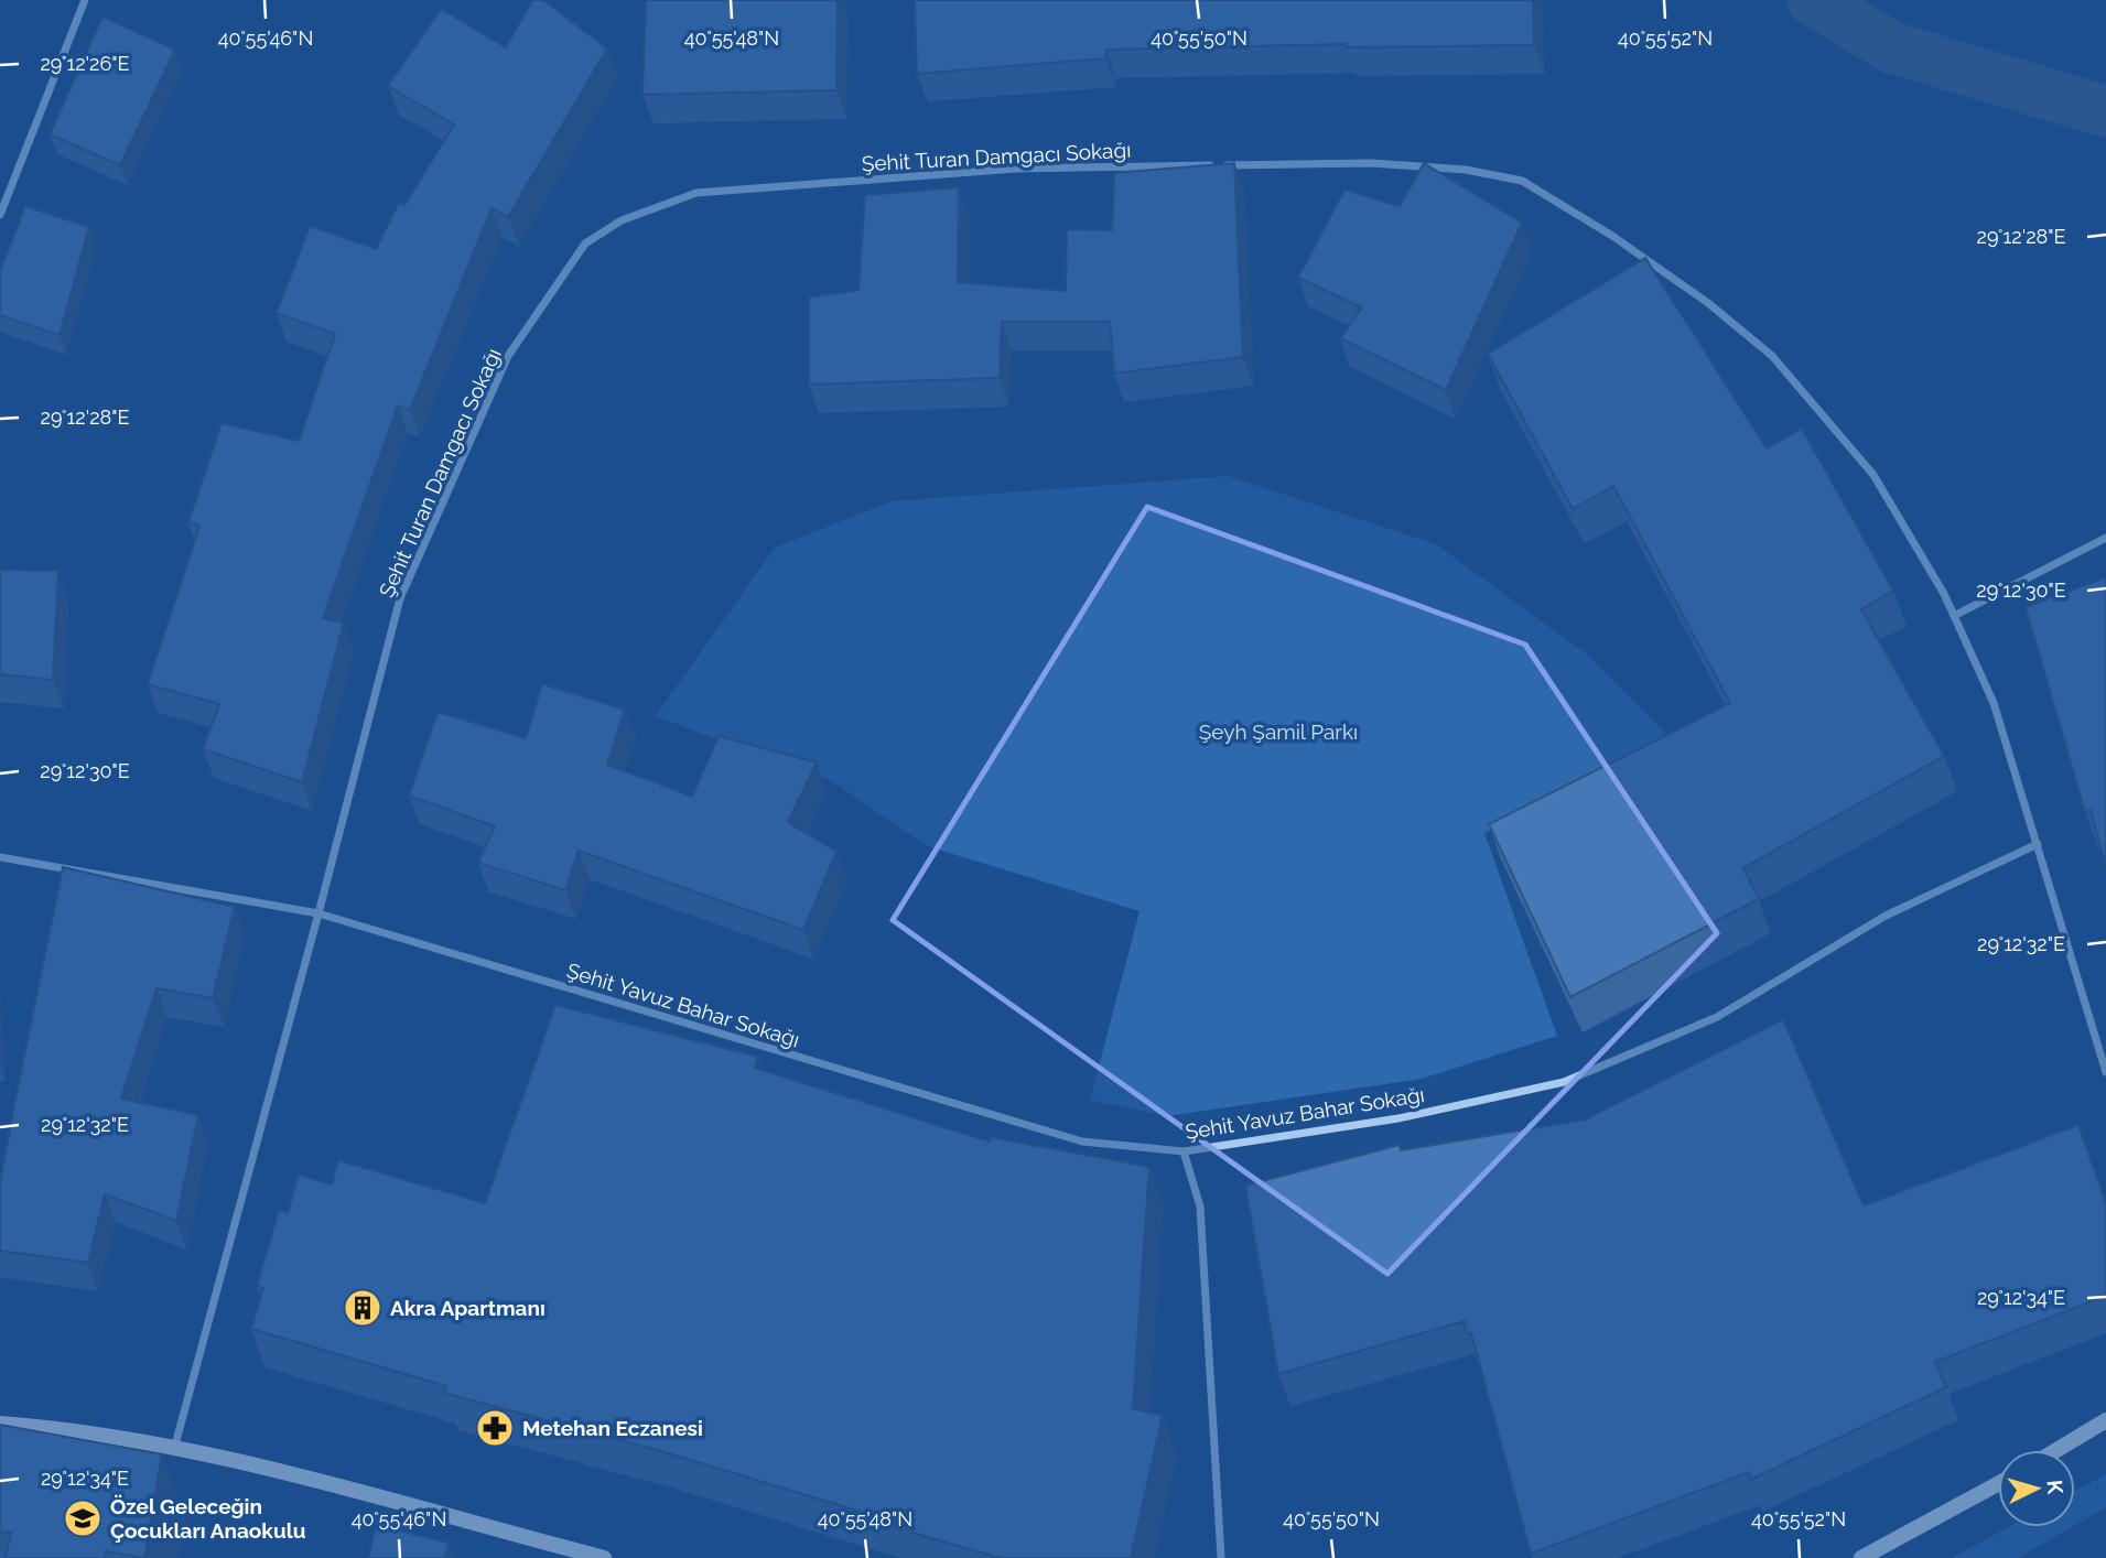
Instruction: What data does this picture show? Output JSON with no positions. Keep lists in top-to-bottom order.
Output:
{
  "streets": {
    "street": ["Şehit Turan Damgacı Sokağı", "Şehit Yavuz Bahar Sokağı"]
  },
  "crossings": [
    ["Şehit Turan Damgacı Sokağı", "Şehit Yavuz Bahar Sokağı"]
  ],
  "parks": ["Şeyh Şamil Parkı"],
  "places": {
    "building": ["Akra Apartmanı"],
    "pharmacy": ["Metehan Eczanesi"],
    "school or university": ["Özel Geleceğin Çocukları Anaokulu"]
  },
  "north": "right",
  "coordinates": [
    "40°55'46\"N",
    "40°55'48\"N",
    "40°55'50\"N",
    "40°55'52\"N",
    "29°12'26\"E",
    "29°12'28\"E",
    "29°12'30\"E",
    "29°12'32\"E",
    "29°12'34\"E"
  ]
}
